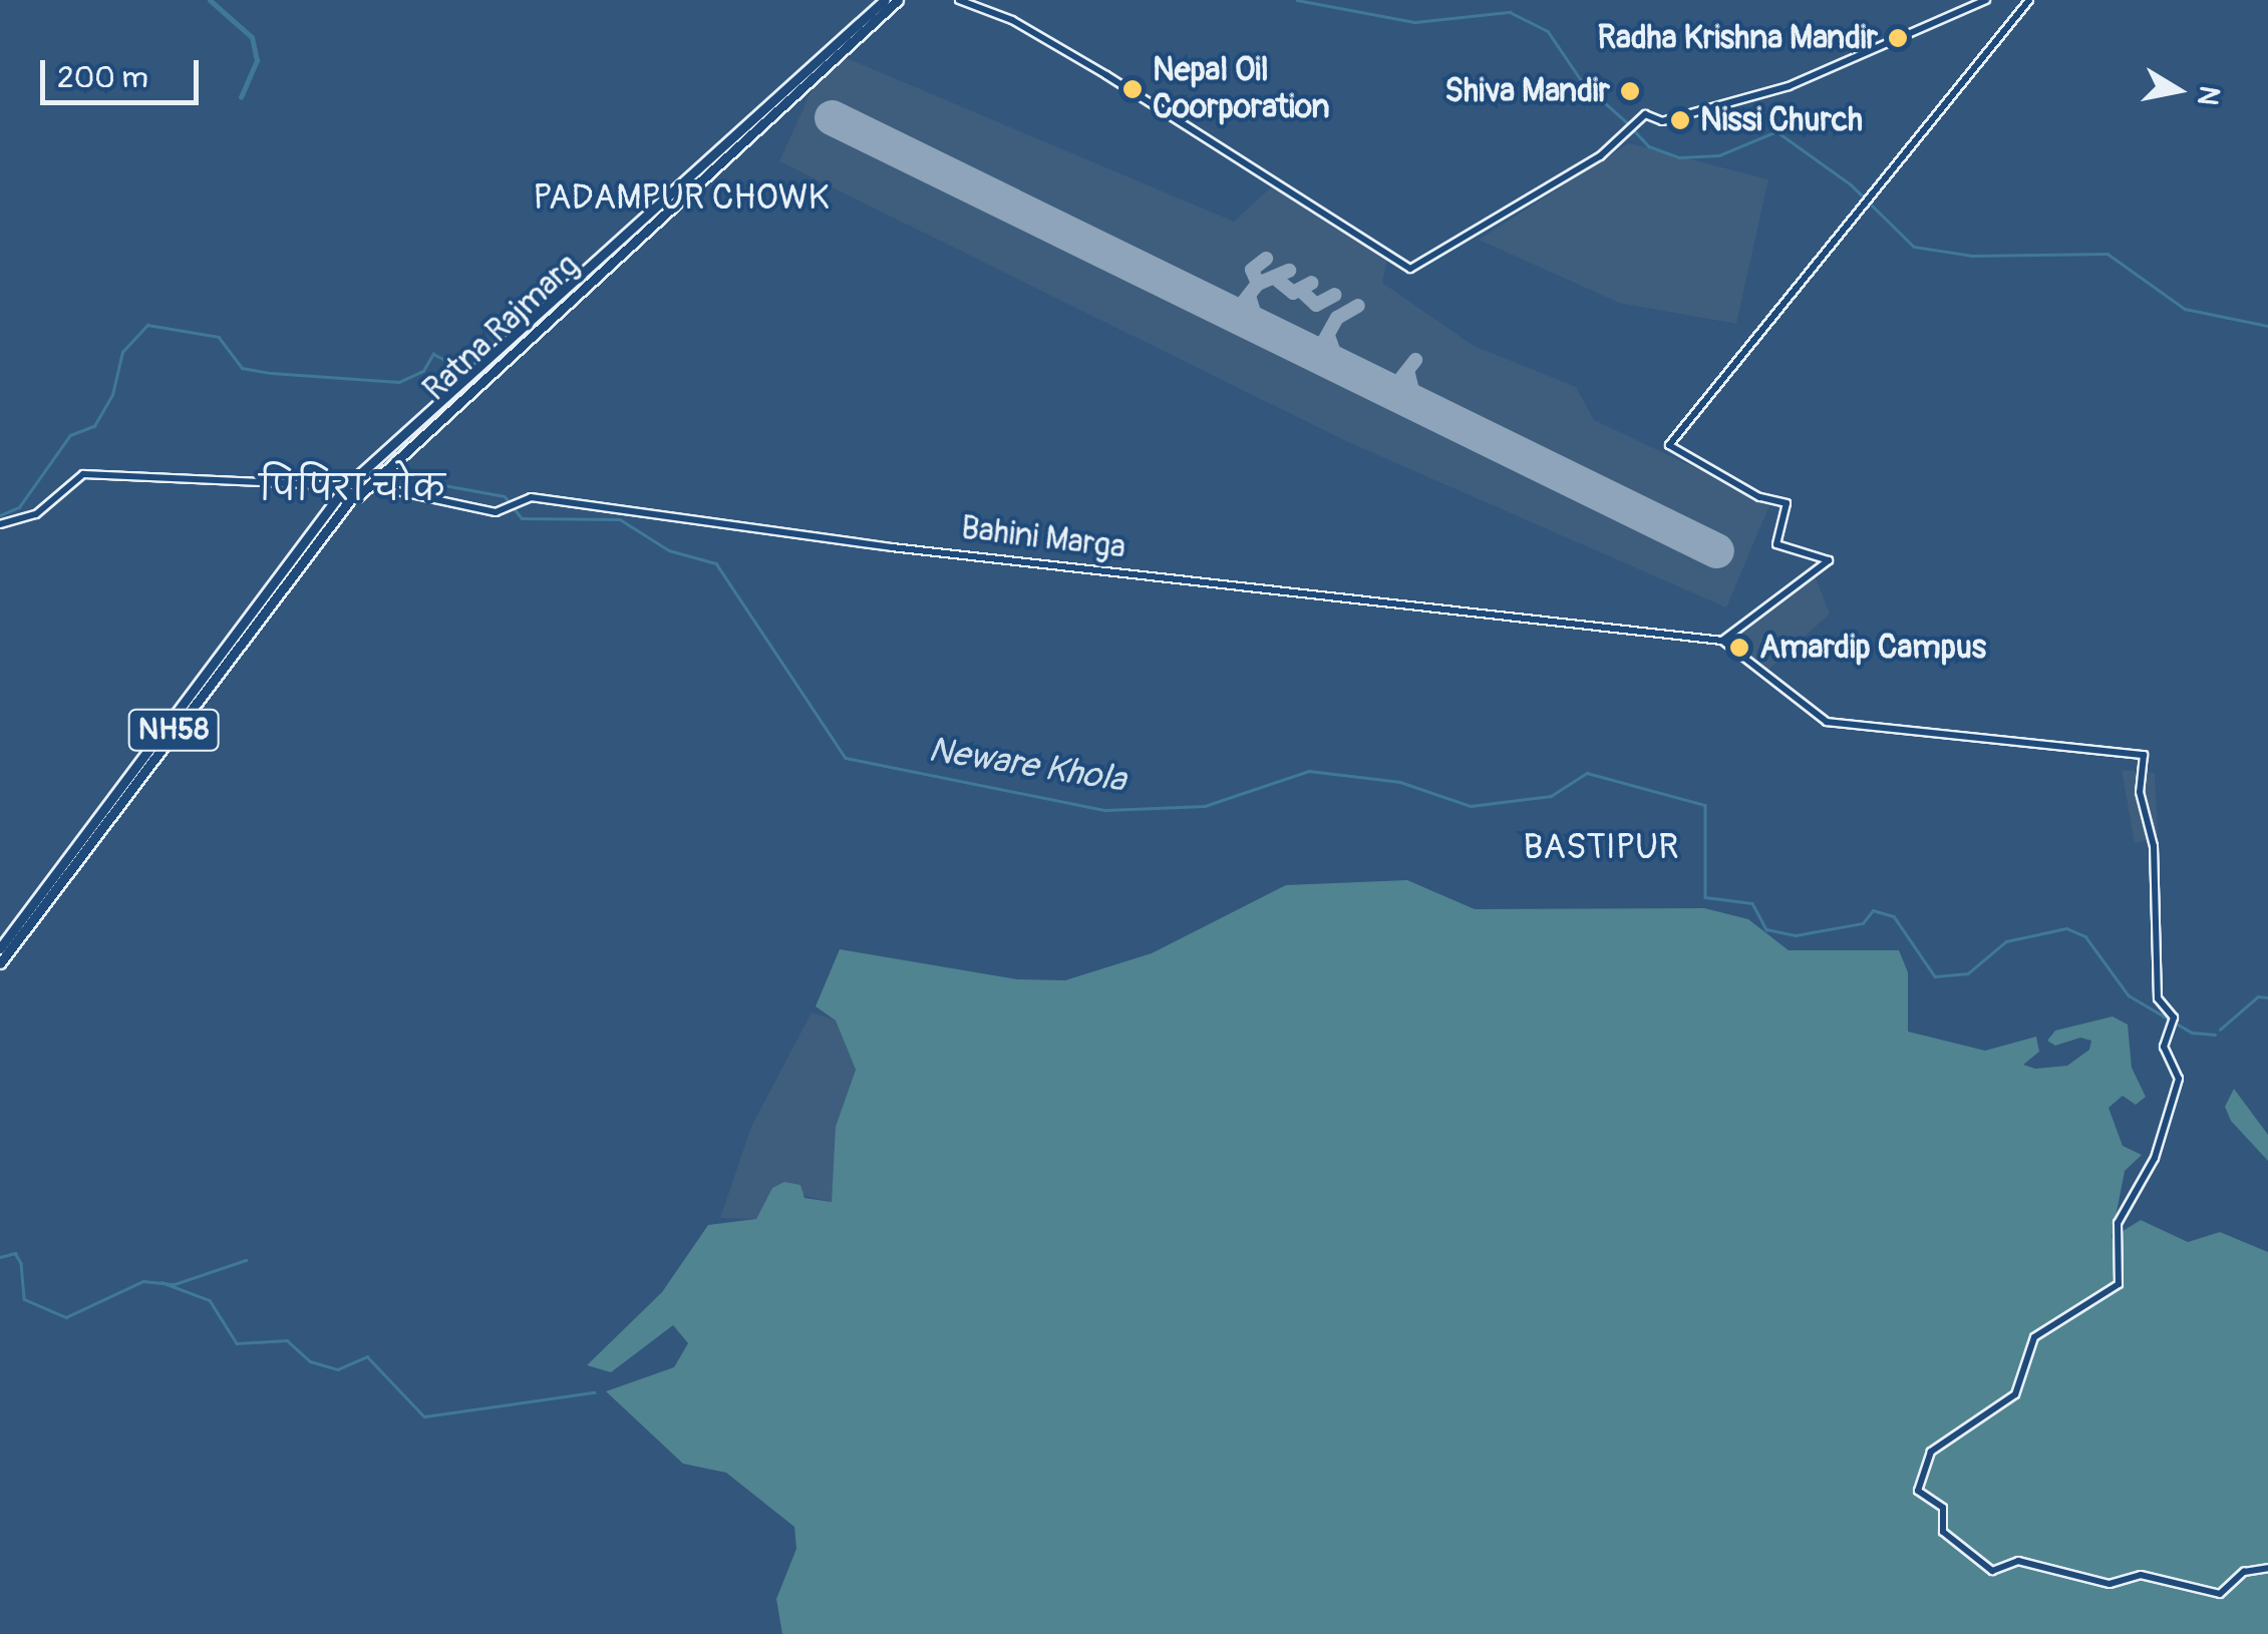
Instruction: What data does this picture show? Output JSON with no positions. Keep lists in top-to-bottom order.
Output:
{
  "streets": {
    "main road": ["Ratna Rajmarg", "NH58"],
    "street": ["Bahini Marga"]
  },
  "crossings": [
    ["Ratna Rajmarg", "Bahini Marga"]
  ],
  "districts": ["PADAMPUR CHOWK", "पिपिरा चोक", "BASTIPUR"],
  "water": ["Neware Khola"],
  "places": [
    "Radha Krishna Mandir",
    "Nepal Oil Coorporation",
    "Shiva Mandir",
    "Nissi Church",
    "Amardip Campus"
  ],
  "scale_bar": "200 m",
  "north": "right"
}
